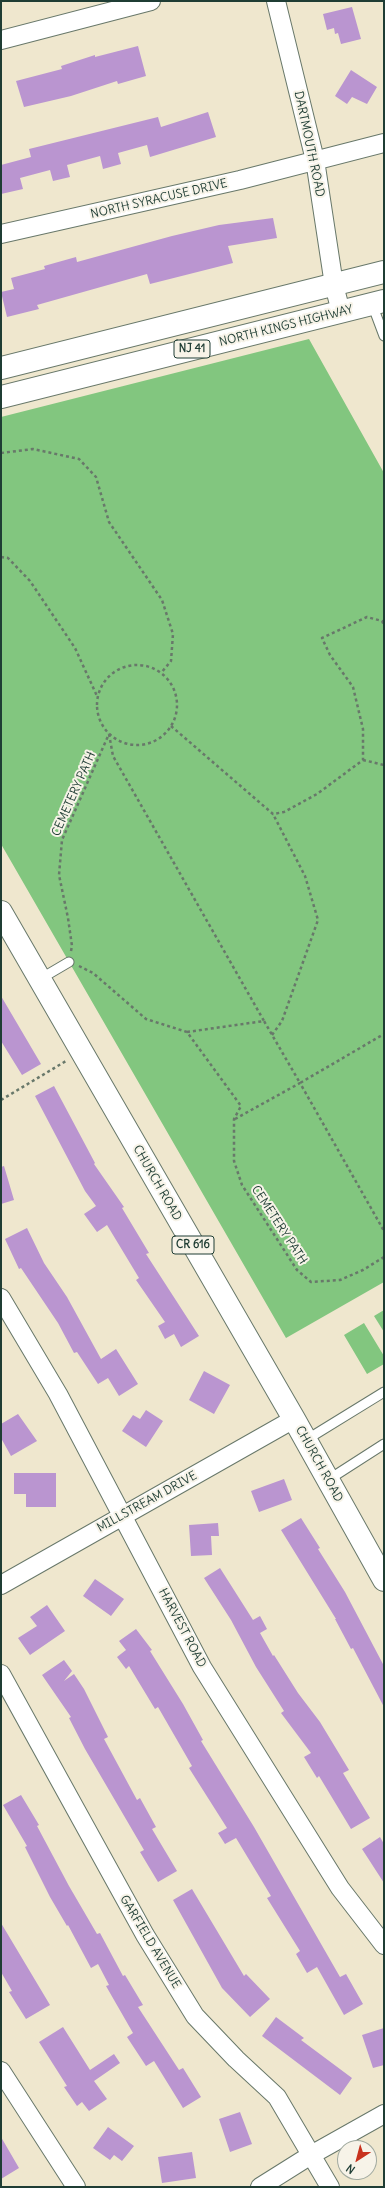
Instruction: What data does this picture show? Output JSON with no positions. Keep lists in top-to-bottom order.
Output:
{
  "streets": {
    "main road": [
      "NORTH KINGS HIGHWAY",
      "NJ 41",
      "CHURCH ROAD",
      "CR 616"
    ],
    "street": [
      "DARTMOUTH ROAD",
      "NORTH SYRACUSE DRIVE",
      "MILLSTREAM DRIVE",
      "HARVEST ROAD",
      "GARFIELD AVENUE"
    ],
    "path": ["CEMETERY PATH"]
  },
  "crossings": [
    ["DARTMOUTH ROAD", "NORTH SYRACUSE DRIVE"],
    ["DARTMOUTH ROAD", "NORTH KINGS HIGHWAY"],
    ["DARTMOUTH ROAD", "NJ 41"],
    ["CHURCH ROAD", "MILLSTREAM DRIVE"],
    ["MILLSTREAM DRIVE", "HARVEST ROAD"]
  ],
  "north": "bottom left"
}
